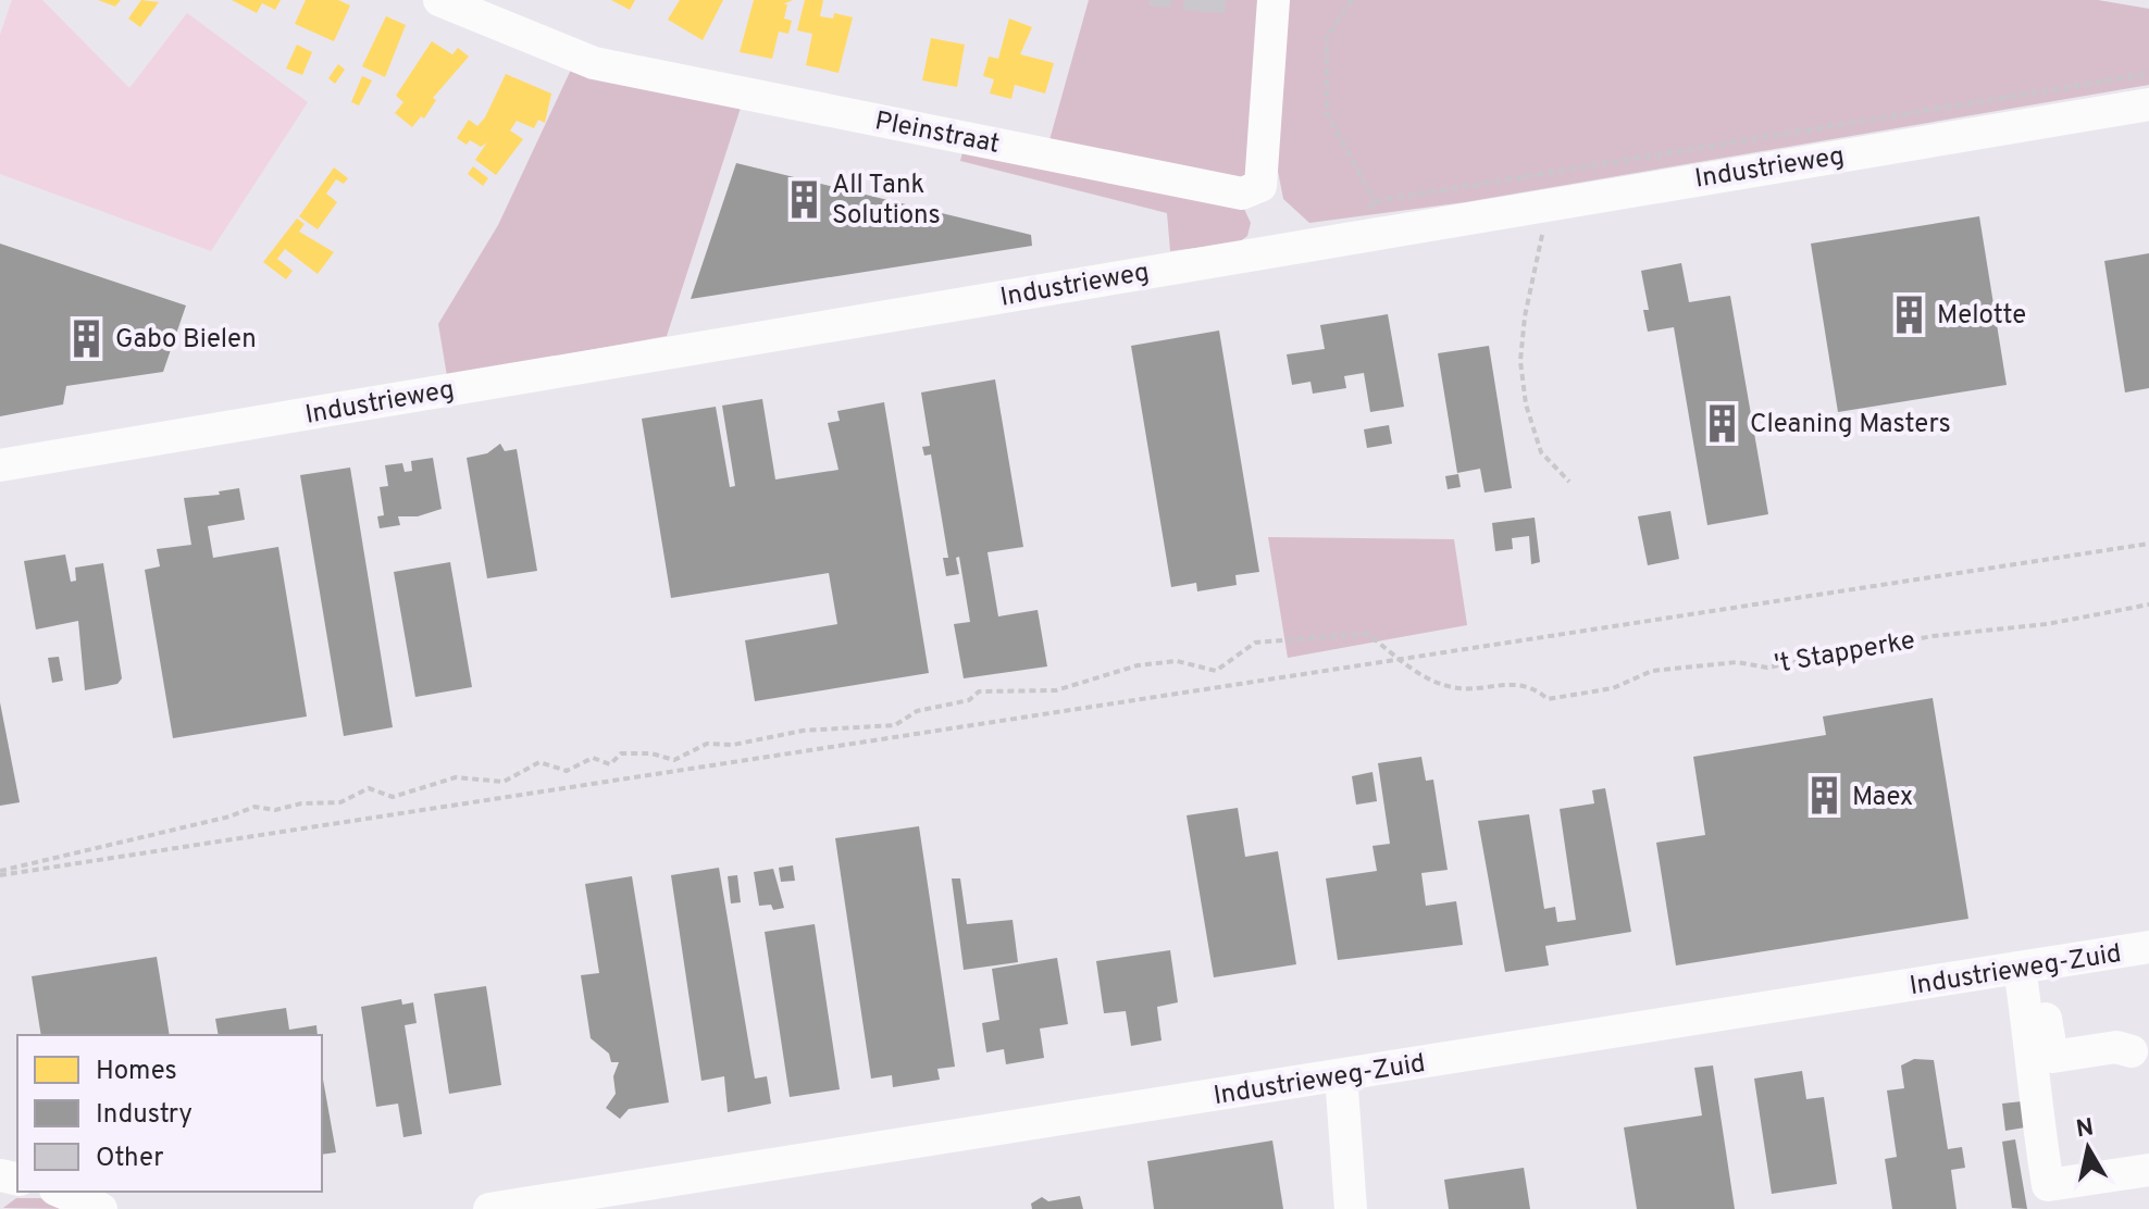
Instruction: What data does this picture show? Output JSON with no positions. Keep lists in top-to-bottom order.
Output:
{
  "streets": {
    "street": ["Pleinstraat", "Industrieweg", "Industrieweg-Zuid"],
    "path": ["'t Stapperke"]
  },
  "places": {
    "building": [
      "All Tank Solutions",
      "Melotte",
      "Gabo Bielen",
      "Cleaning Masters",
      "Maex"
    ]
  },
  "legend": ["Homes", "Industry", "Other"],
  "north": "top"
}
